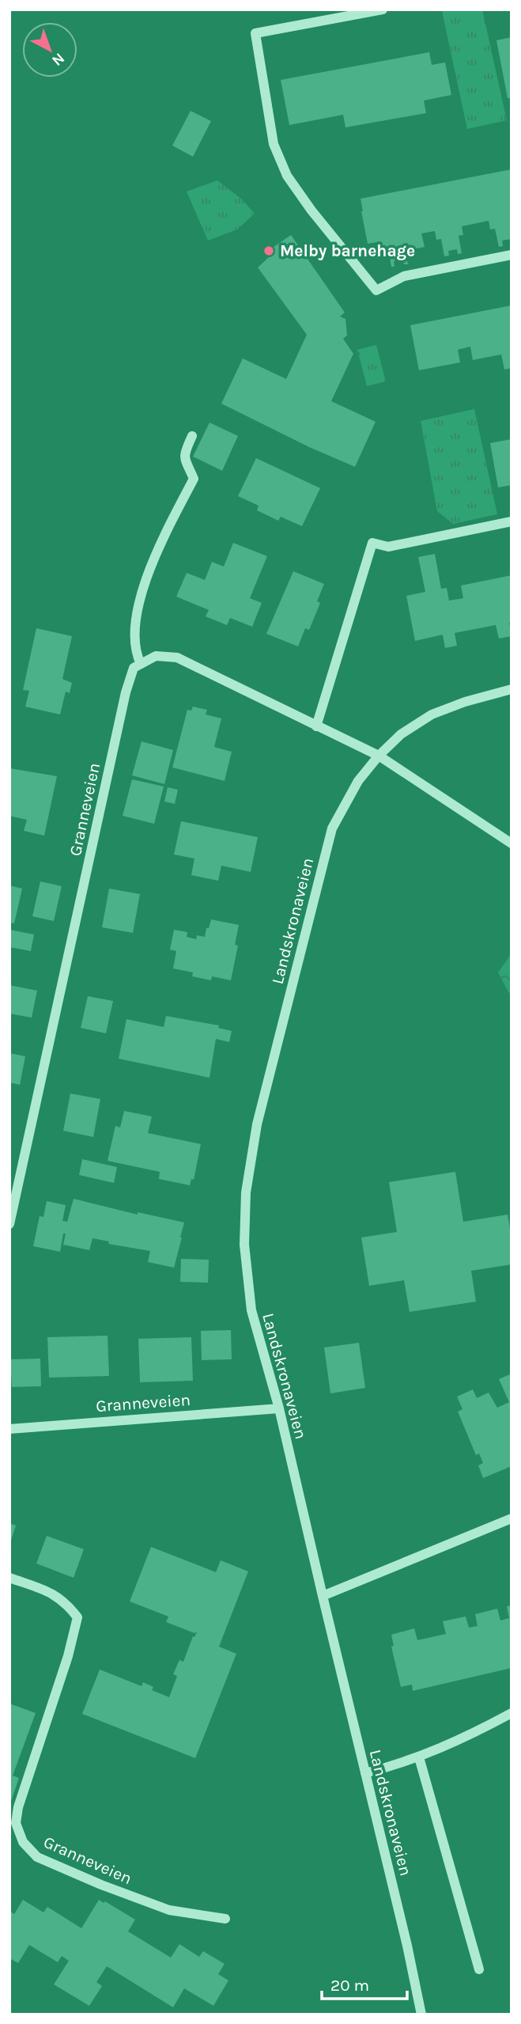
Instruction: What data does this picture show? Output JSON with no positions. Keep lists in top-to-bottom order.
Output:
{
  "streets": {
    "street": ["Granneveien", "Landskronaveien"]
  },
  "crossings": [
    ["Granneveien", "Landskronaveien"]
  ],
  "places": ["Melby barnehage"],
  "scale_bar": "20 m",
  "north": "bottom right"
}
